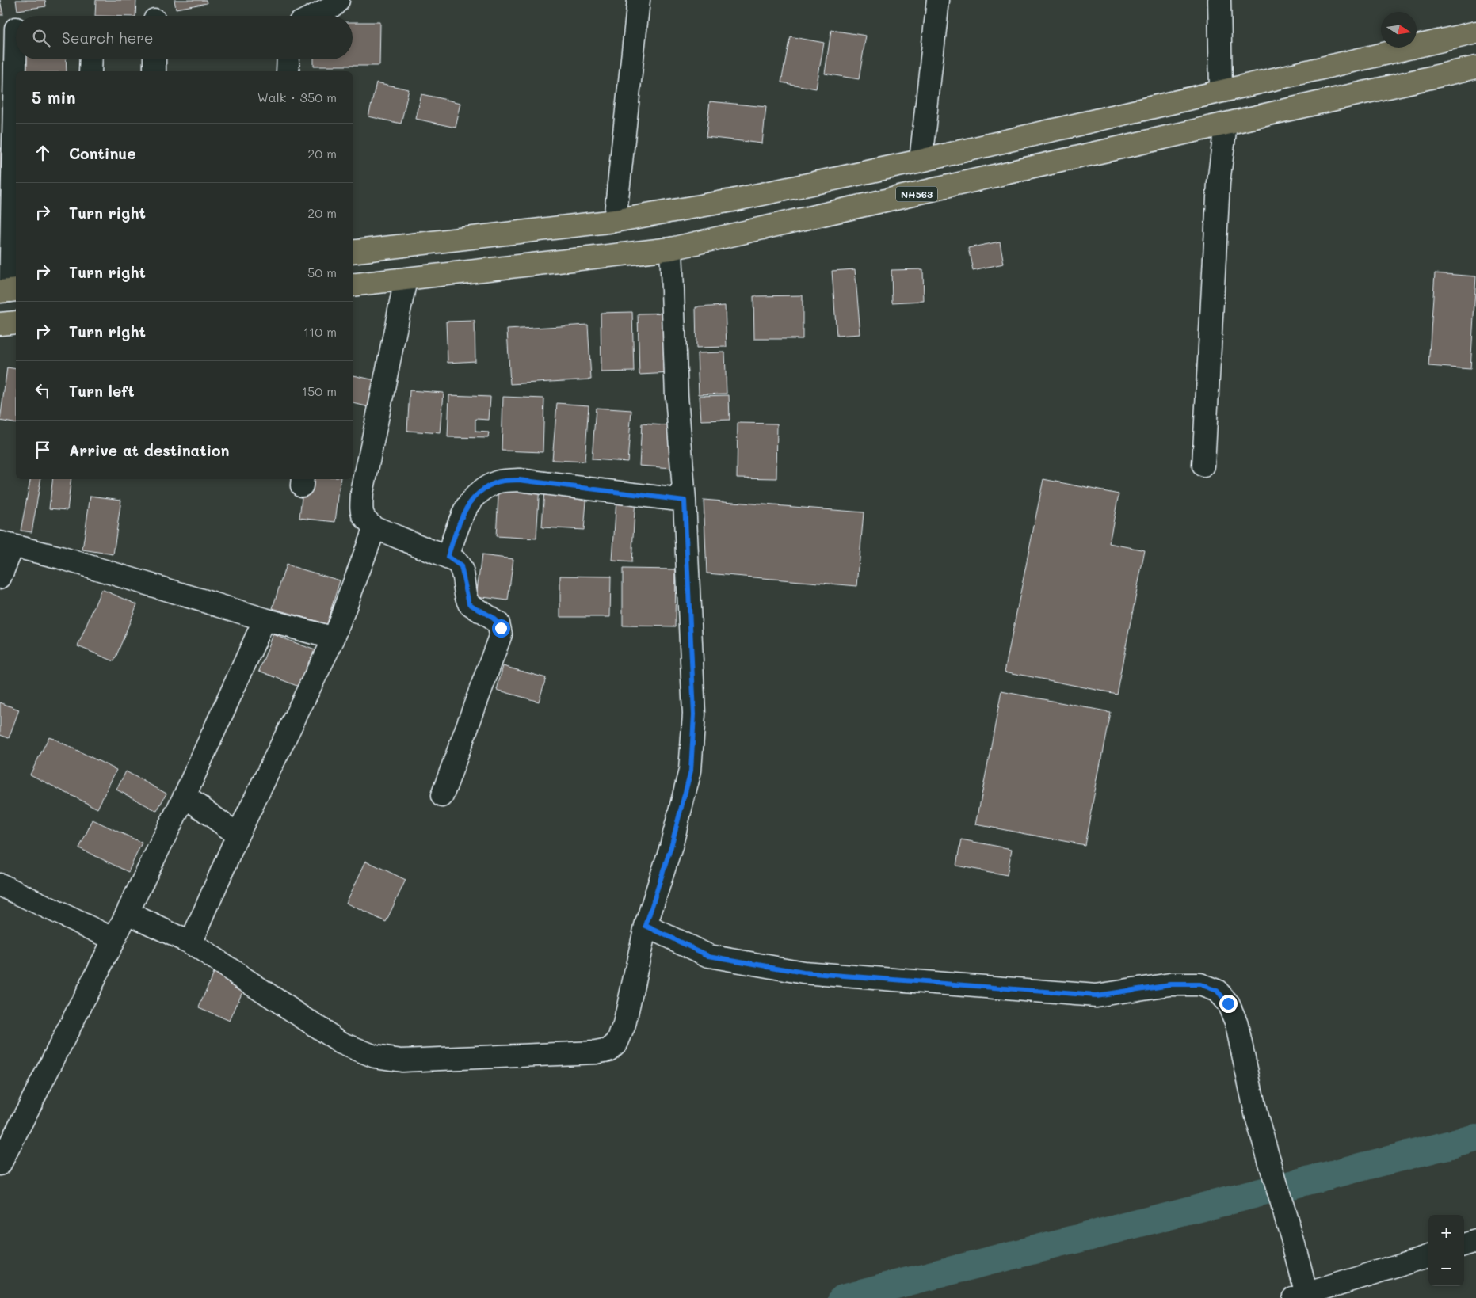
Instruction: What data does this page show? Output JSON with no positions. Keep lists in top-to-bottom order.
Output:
{
  "streets": {
    "highway": ["NH563"]
  },
  "north": "right",
  "page": {
    "search": "Search here",
    "heading": ["5 min", "Walk · 350 m"],
    "list": [
      ["Continue", "20 m"],
      ["Turn right", "20 m"],
      ["Turn right", "50 m"],
      ["Turn right", "110 m"],
      ["Turn left", "150 m"],
      "Arrive at destination"
    ],
    "map_buttons": ["+", "−"]
  }
}
